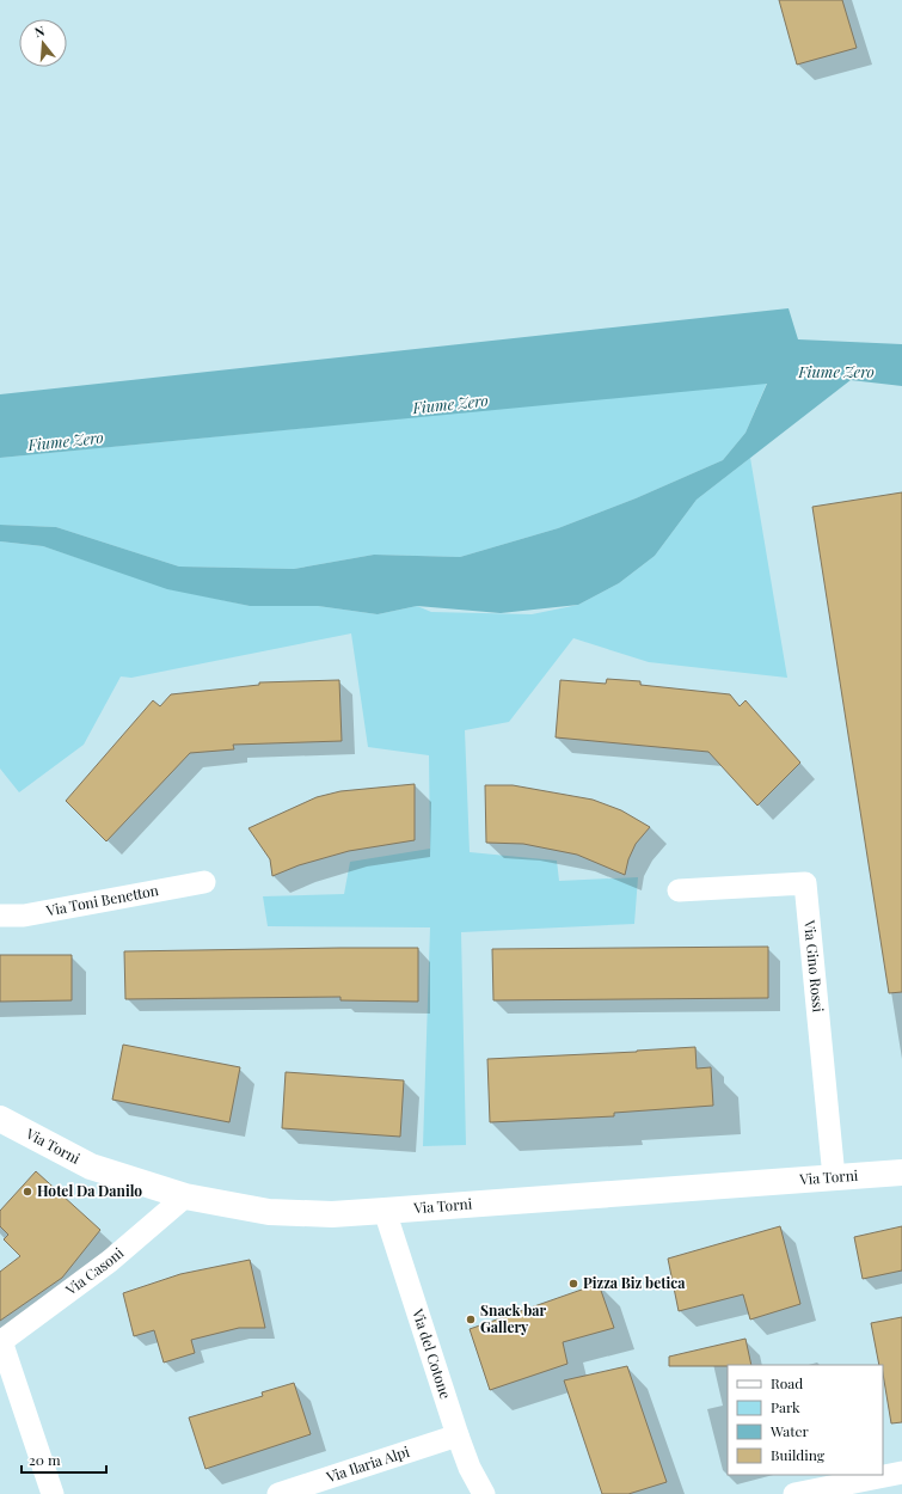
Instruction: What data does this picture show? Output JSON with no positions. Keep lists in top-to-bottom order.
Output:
{
  "streets": {
    "main road": ["Via Torni"],
    "street": [
      "Via Toni Benetton",
      "Via Gino Rossi",
      "Via Casoni",
      "Via del Cotone",
      "Via Ilaria Alpi"
    ]
  },
  "crossings": [
    ["Via Gino Rossi", "Via Torni"],
    ["Via Torni", "Via Casoni"],
    ["Via Torni", "Via del Cotone"],
    ["Via del Cotone", "Via Ilaria Alpi"]
  ],
  "water": ["Fiume Zero"],
  "places": ["Hotel Da Danilo", "Pizza Biz betica", "Snack bar Gallery"],
  "legend": [
    "Road",
    "Park",
    "Water",
    "Building"
  ],
  "scale_bar": "20 m",
  "north": "top"
}
